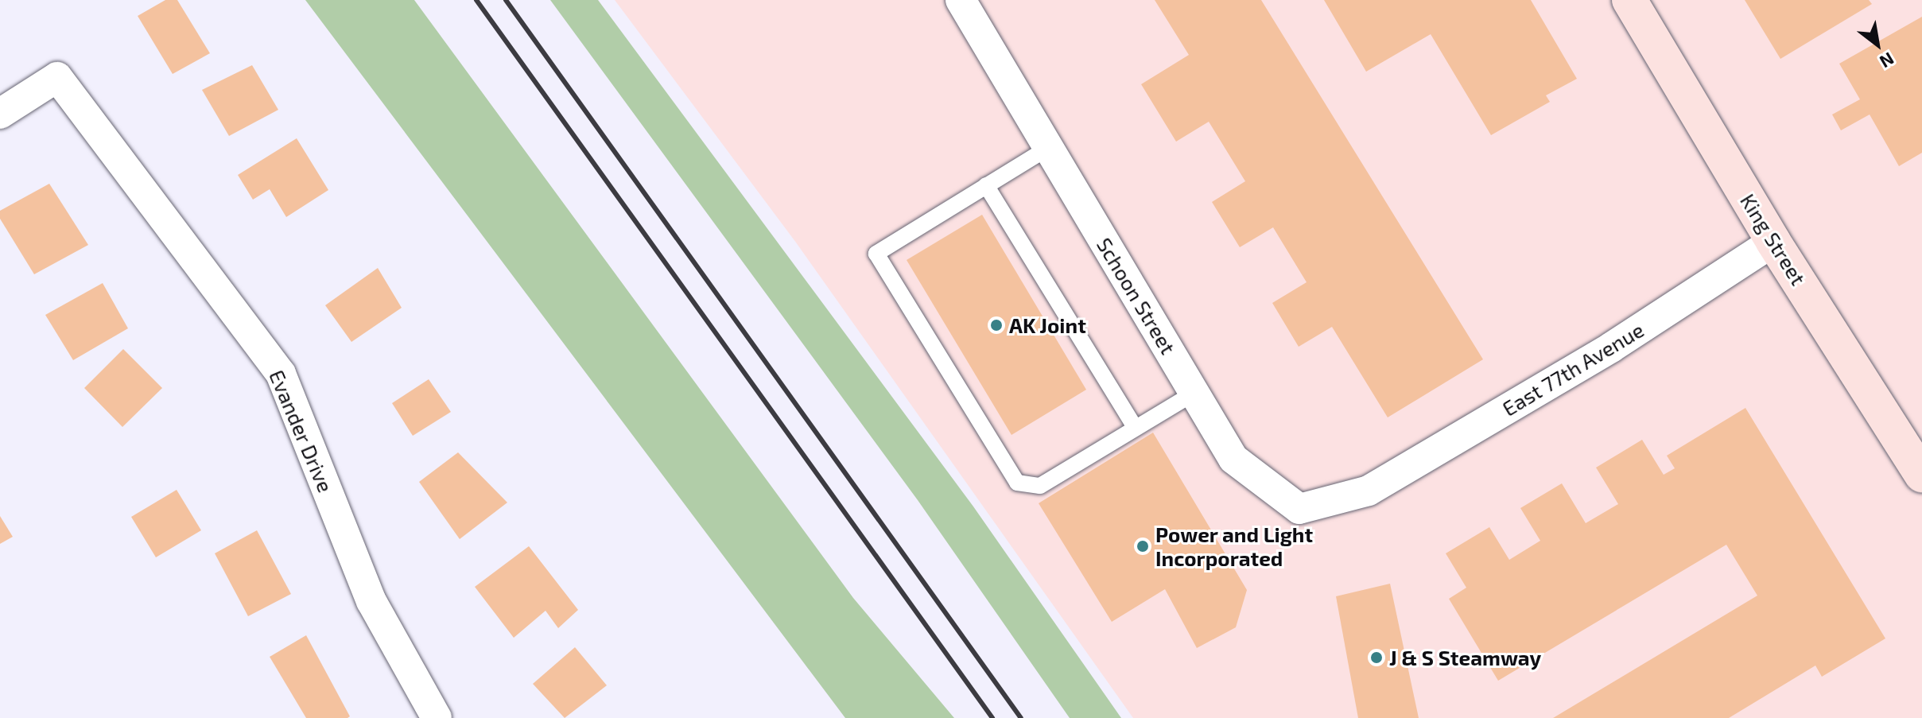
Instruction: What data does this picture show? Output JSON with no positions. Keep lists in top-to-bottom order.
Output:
{
  "streets": {
    "street": [
      "King Street",
      "Schoon Street",
      "East 77th Avenue",
      "Evander Drive"
    ]
  },
  "crossings": [
    ["King Street", "East 77th Avenue"],
    ["Schoon Street", "East 77th Avenue"]
  ],
  "places": ["AK Joint", "Power and Light Incorporated", "J & S Steamway"],
  "north": "bottom right"
}
